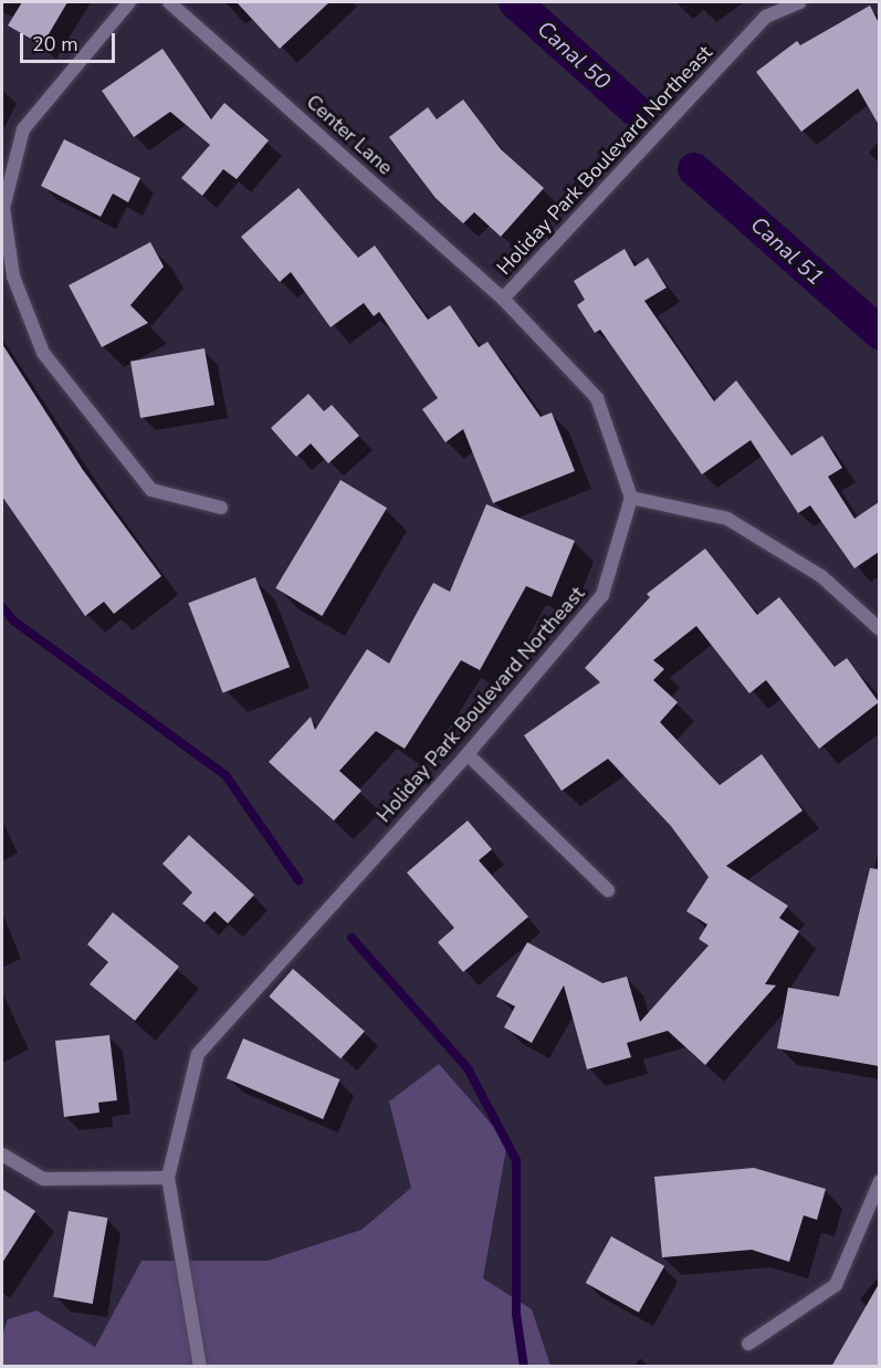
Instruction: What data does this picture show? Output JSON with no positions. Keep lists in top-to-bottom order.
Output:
{
  "streets": {
    "street": ["Center Lane", "Holiday Park Boulevard Northeast"]
  },
  "crossings": [
    ["Center Lane", "Holiday Park Boulevard Northeast"]
  ],
  "water": ["Canal 50", "Canal 51"],
  "scale_bar": "20 m"
}
